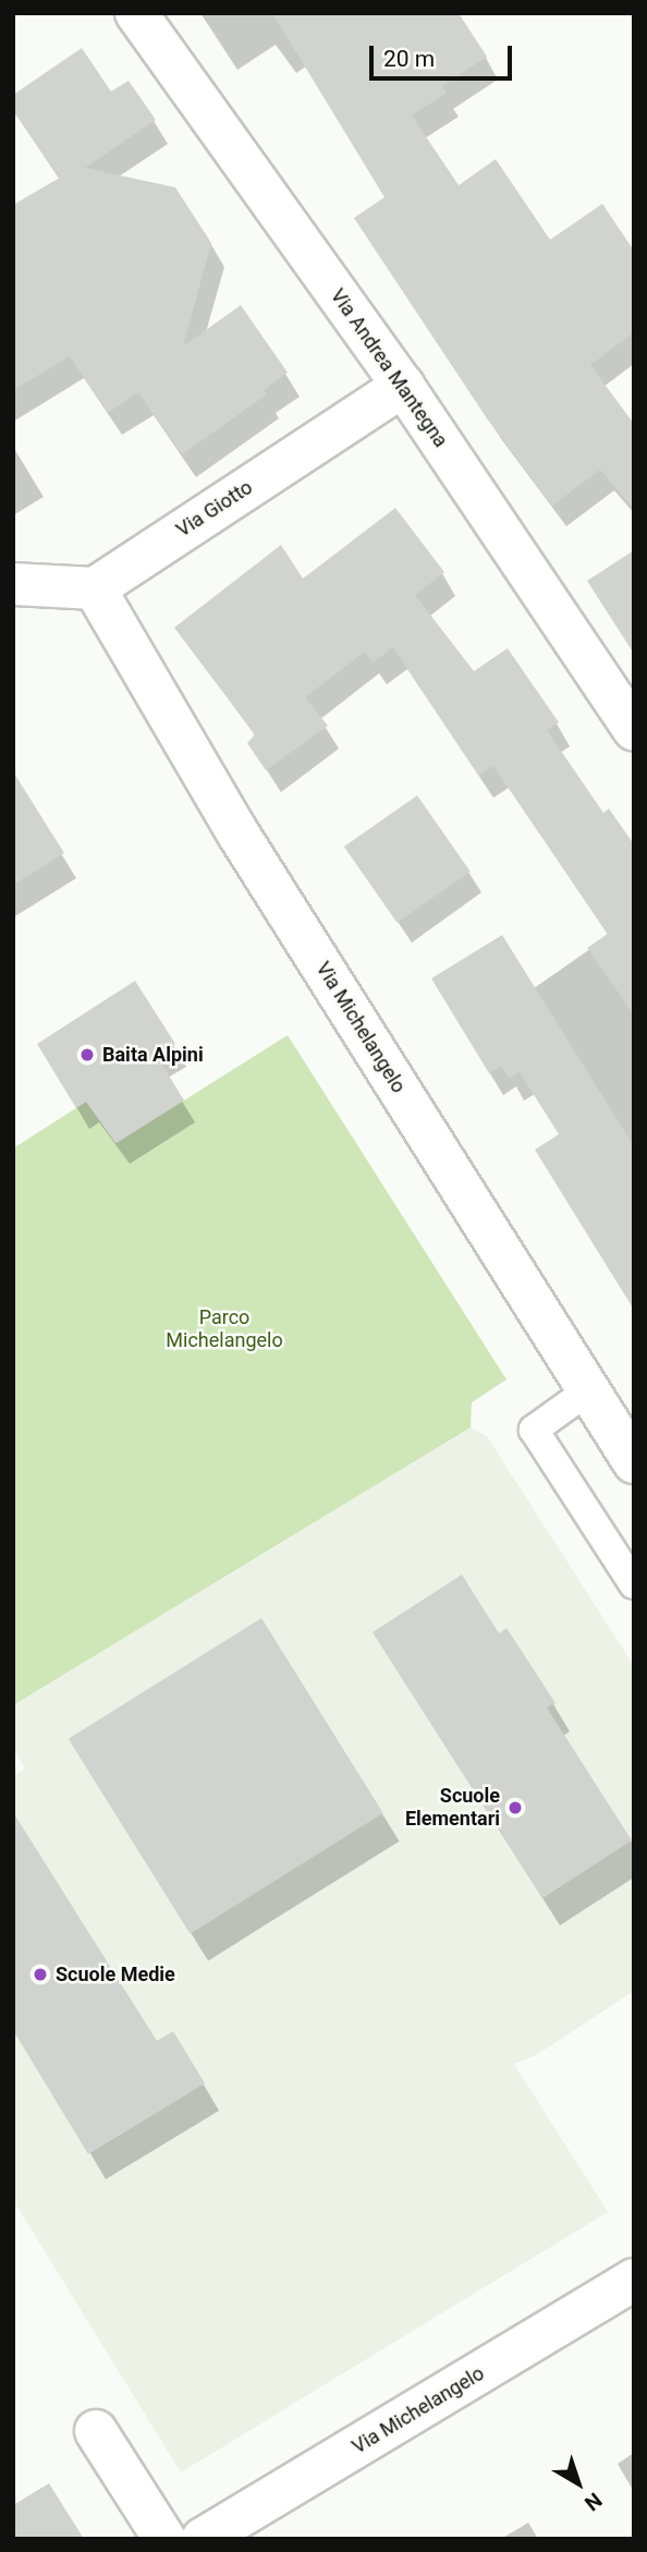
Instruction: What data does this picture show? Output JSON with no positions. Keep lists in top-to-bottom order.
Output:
{
  "streets": {
    "street": ["Via Andrea Mantegna", "Via Giotto", "Via Michelangelo"]
  },
  "crossings": [
    ["Via Andrea Mantegna", "Via Giotto"],
    ["Via Giotto", "Via Michelangelo"]
  ],
  "parks": ["Parco Michelangelo"],
  "places": ["Baita Alpini", "Scuole Elementari", "Scuole Medie"],
  "scale_bar": "20 m",
  "north": "bottom right"
}
